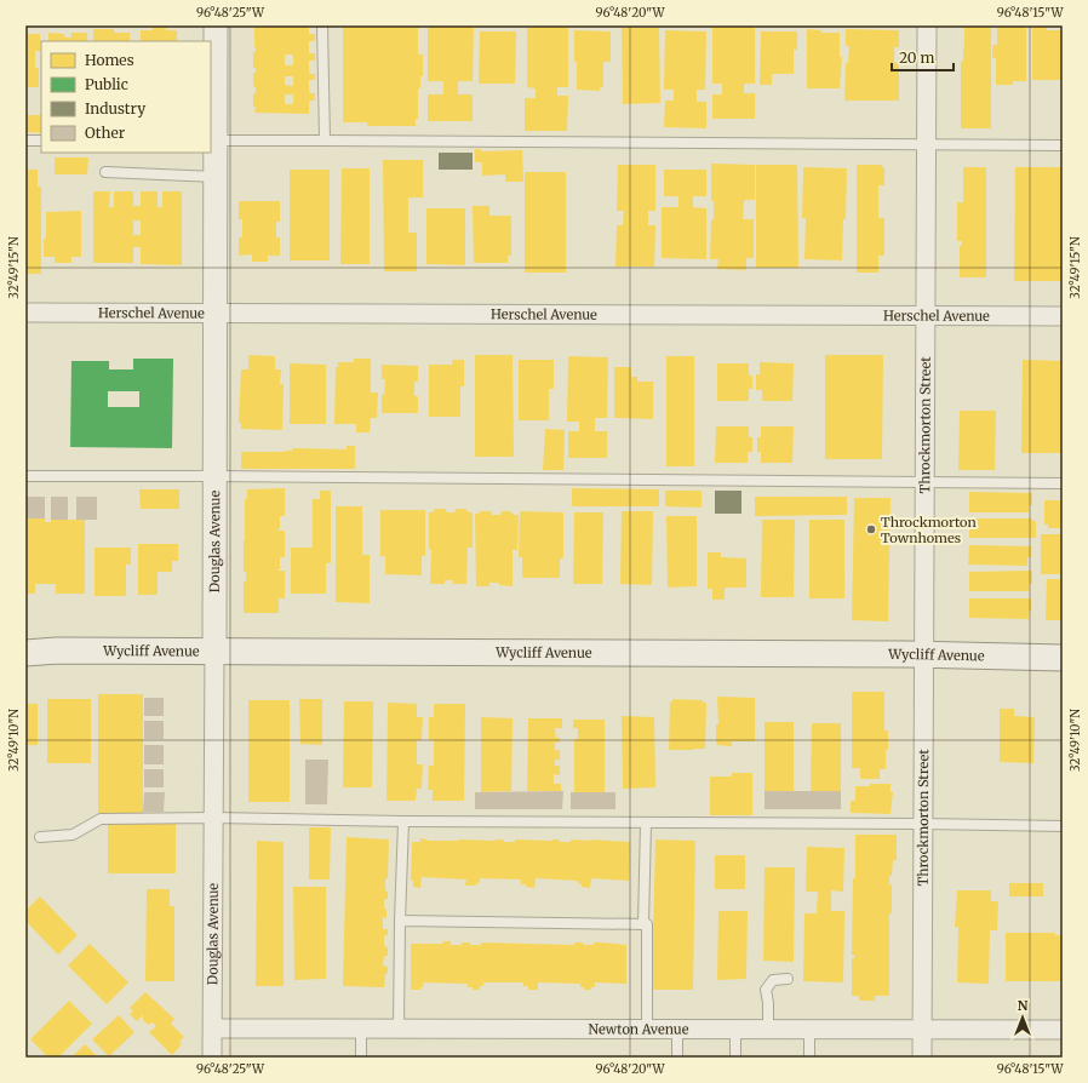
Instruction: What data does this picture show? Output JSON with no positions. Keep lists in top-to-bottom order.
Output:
{
  "streets": {
    "main road": ["Wycliff Avenue"],
    "street": [
      "Herschel Avenue",
      "Throckmorton Street",
      "Douglas Avenue",
      "Newton Avenue"
    ]
  },
  "crossings": [
    ["Herschel Avenue", "Throckmorton Street"],
    ["Herschel Avenue", "Douglas Avenue"],
    ["Throckmorton Street", "Wycliff Avenue"],
    ["Throckmorton Street", "Newton Avenue"],
    ["Douglas Avenue", "Wycliff Avenue"],
    ["Douglas Avenue", "Newton Avenue"]
  ],
  "places": ["Throckmorton Townhomes"],
  "legend": [
    "Homes",
    "Public",
    "Industry",
    "Other"
  ],
  "scale_bar": "20 m",
  "north": "top",
  "coordinates": [
    "96°48'25\"W",
    "96°48'20\"W",
    "96°48'15\"W",
    "32°49'15\"N",
    "32°49'10\"N"
  ]
}
